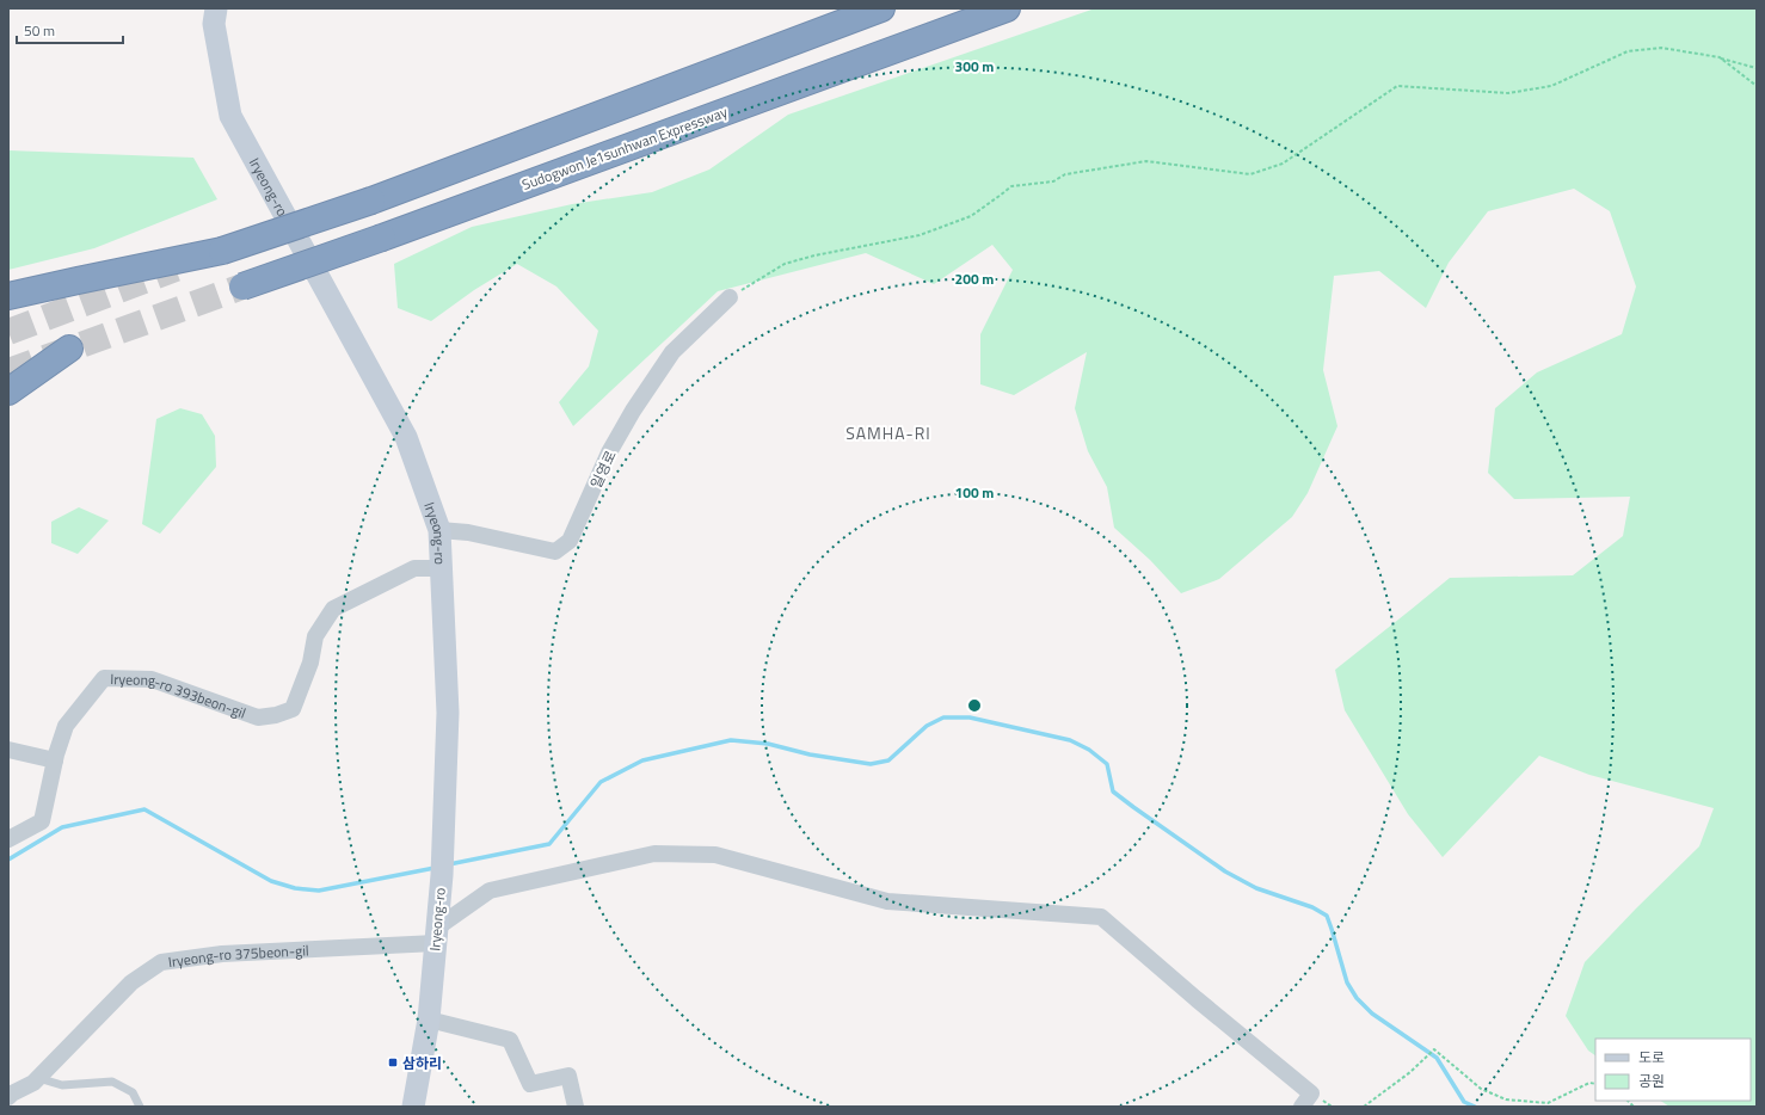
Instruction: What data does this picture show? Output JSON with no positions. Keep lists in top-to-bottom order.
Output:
{
  "streets": {
    "highway": ["Sudogwon Je1sunhwan Expressway"],
    "main road": ["Iryeong-ro"],
    "street": ["일영로", "Iryeong-ro 393beon-gil", "Iryeong-ro 375beon-gil"]
  },
  "crossings": [
    ["Iryeong-ro", "일영로"],
    ["Iryeong-ro", "Iryeong-ro 393beon-gil"],
    ["Iryeong-ro", "Iryeong-ro 375beon-gil"]
  ],
  "districts": ["SAMHA-RI"],
  "places": {
    "transit": ["삼하리"]
  },
  "legend": ["도로", "공원"],
  "scale_bar": "50 m",
  "rings": ["300 m", "200 m", "100 m"]
}
